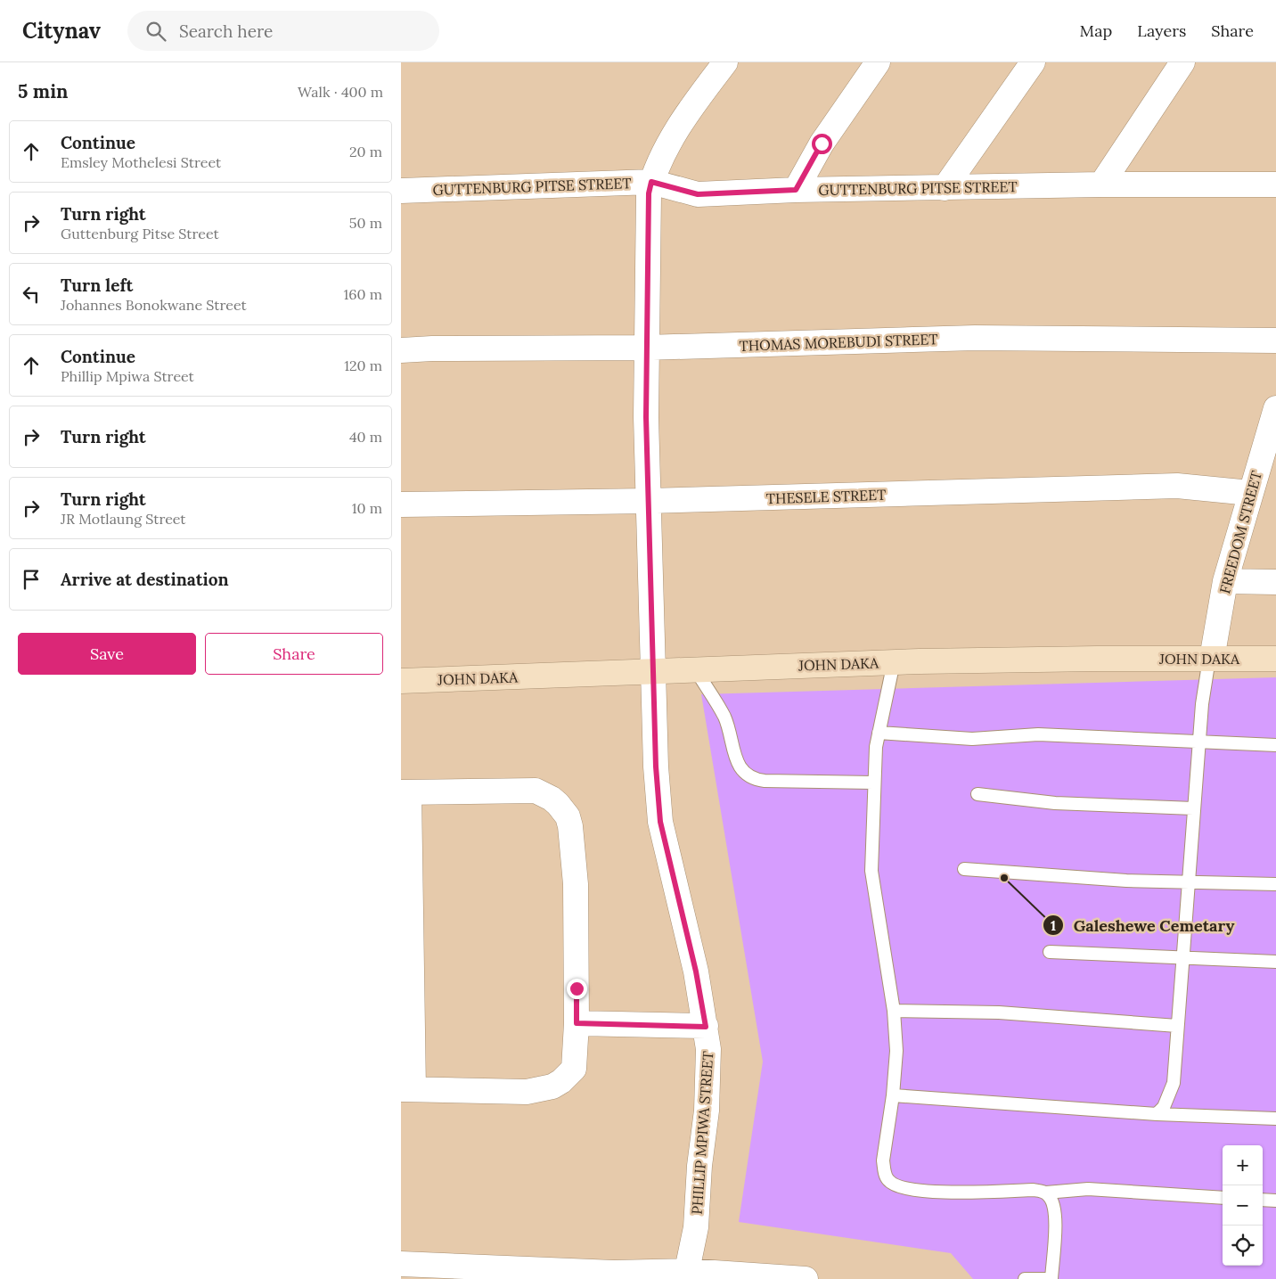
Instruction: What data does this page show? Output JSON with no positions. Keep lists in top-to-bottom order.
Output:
{
  "streets": {
    "street": [
      "GUTTENBURG PITSE STREET",
      "THOMAS MOREBUDI STREET",
      "THESELE STREET",
      "FREEDOM STREET",
      "JOHN DAKA",
      "PHILLIP MPIWA STREET"
    ]
  },
  "crossings": [
    ["GUTTENBURG PITSE STREET", "PHILLIP MPIWA STREET"],
    ["THOMAS MOREBUDI STREET", "PHILLIP MPIWA STREET"],
    ["THESELE STREET", "FREEDOM STREET"],
    ["THESELE STREET", "PHILLIP MPIWA STREET"],
    ["FREEDOM STREET", "JOHN DAKA"],
    ["JOHN DAKA", "PHILLIP MPIWA STREET"]
  ],
  "places": ["Galeshewe Cemetary"],
  "page": {
    "header": "Citynav",
    "search": "Search here",
    "nav": ["Map", "Layers", "Share"],
    "heading": ["5 min", "Walk · 400 m"],
    "list": [
      ["Continue", "Emsley Mothelesi Street", "20 m"],
      ["Turn right", "Guttenburg Pitse Street", "50 m"],
      ["Turn left", "Johannes Bonokwane Street", "160 m"],
      ["Continue", "Phillip Mpiwa Street", "120 m"],
      ["Turn right", "40 m"],
      ["Turn right", "JR Motlaung Street", "10 m"],
      "Arrive at destination"
    ],
    "buttons": ["Save", "Share"],
    "map_buttons": ["+", "−"]
  }
}
